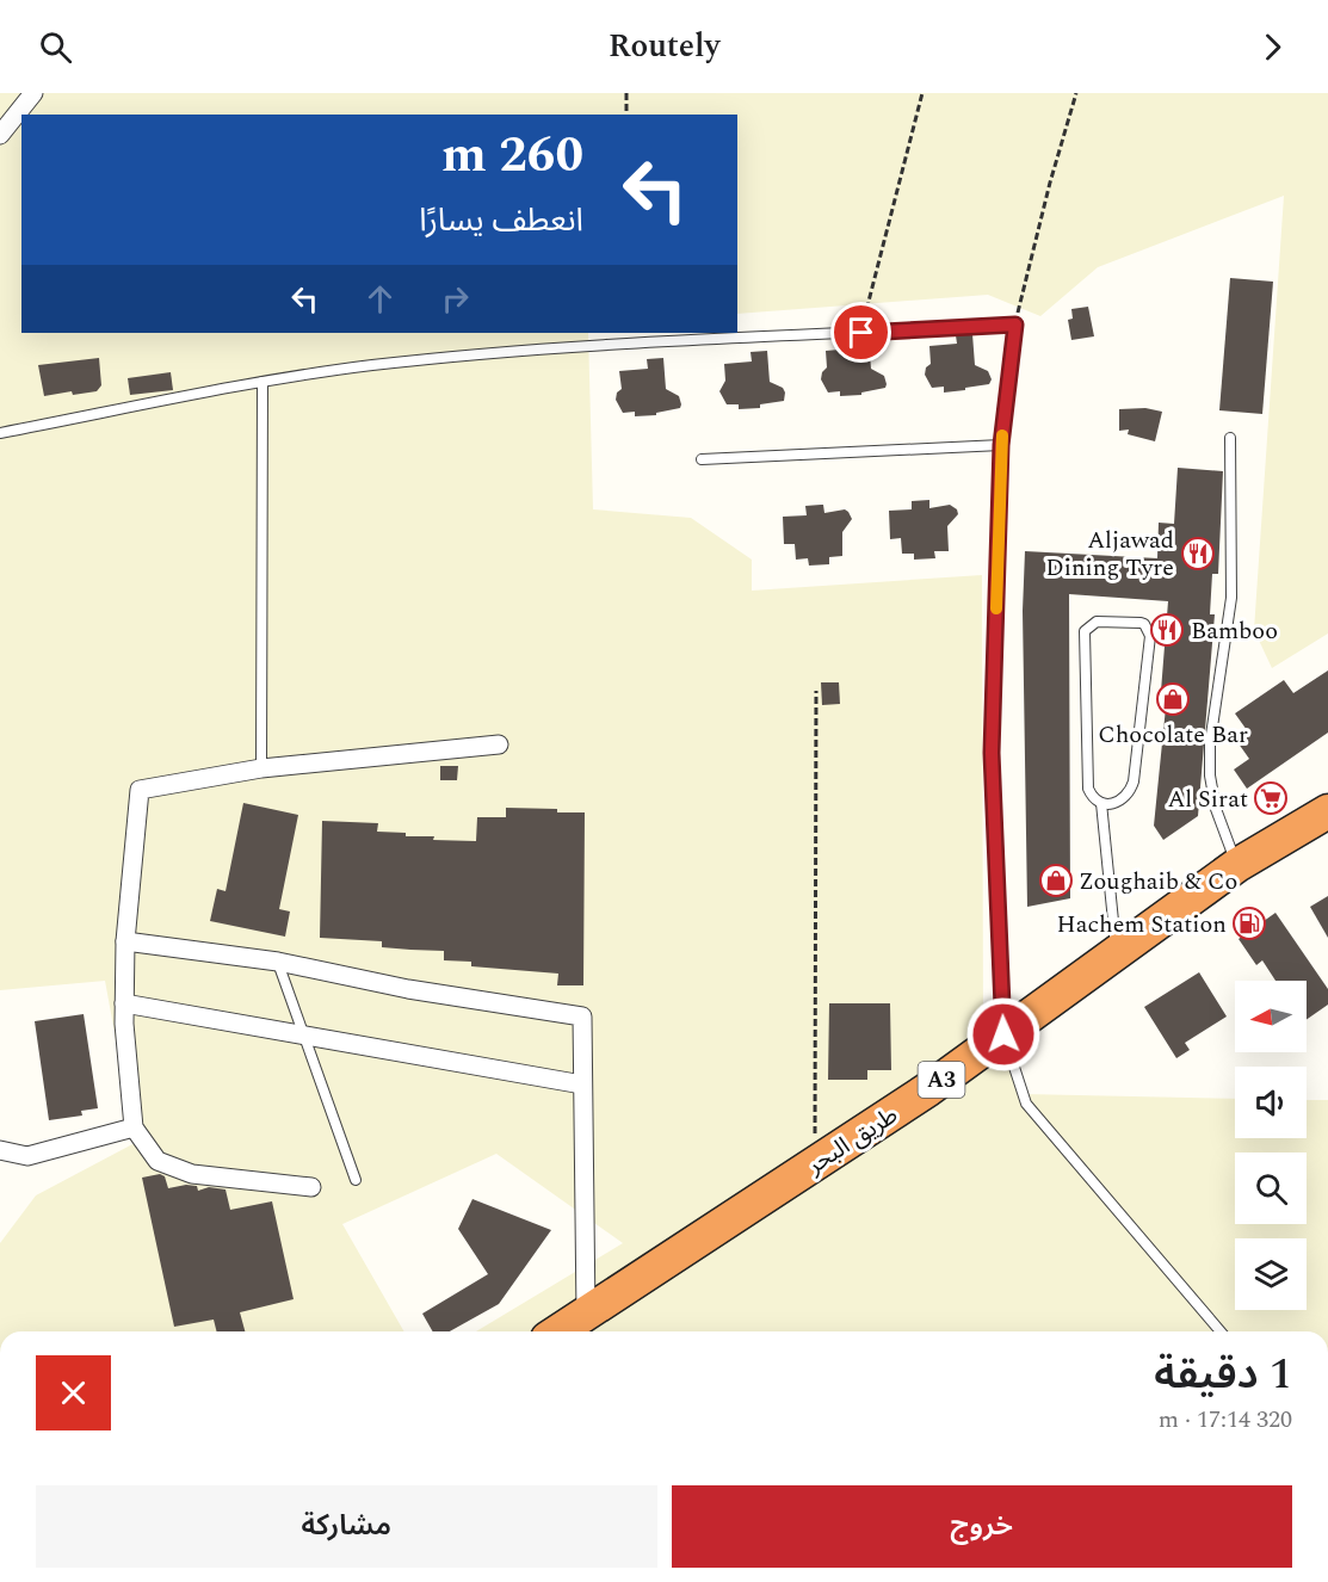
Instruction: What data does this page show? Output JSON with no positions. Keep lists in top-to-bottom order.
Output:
{
  "streets": {
    "highway": ["A3", "طريق البحر"]
  },
  "places": {
    "restaurant": ["Aljawad Dining Tyre", "Bamboo"],
    "shop": ["Chocolate Bar", "Zoughaib & Co"],
    "supermarket": ["Al Sirat"],
    "fuel station": ["Hachem Station"]
  },
  "north": "left",
  "page": {
    "header": "Routely",
    "turn": ["260 m", "انعطف يسارًا"],
    "heading": ["1 دقيقة", "320 m · 17:14"],
    "buttons": ["خروج", "مشاركة"]
  }
}
